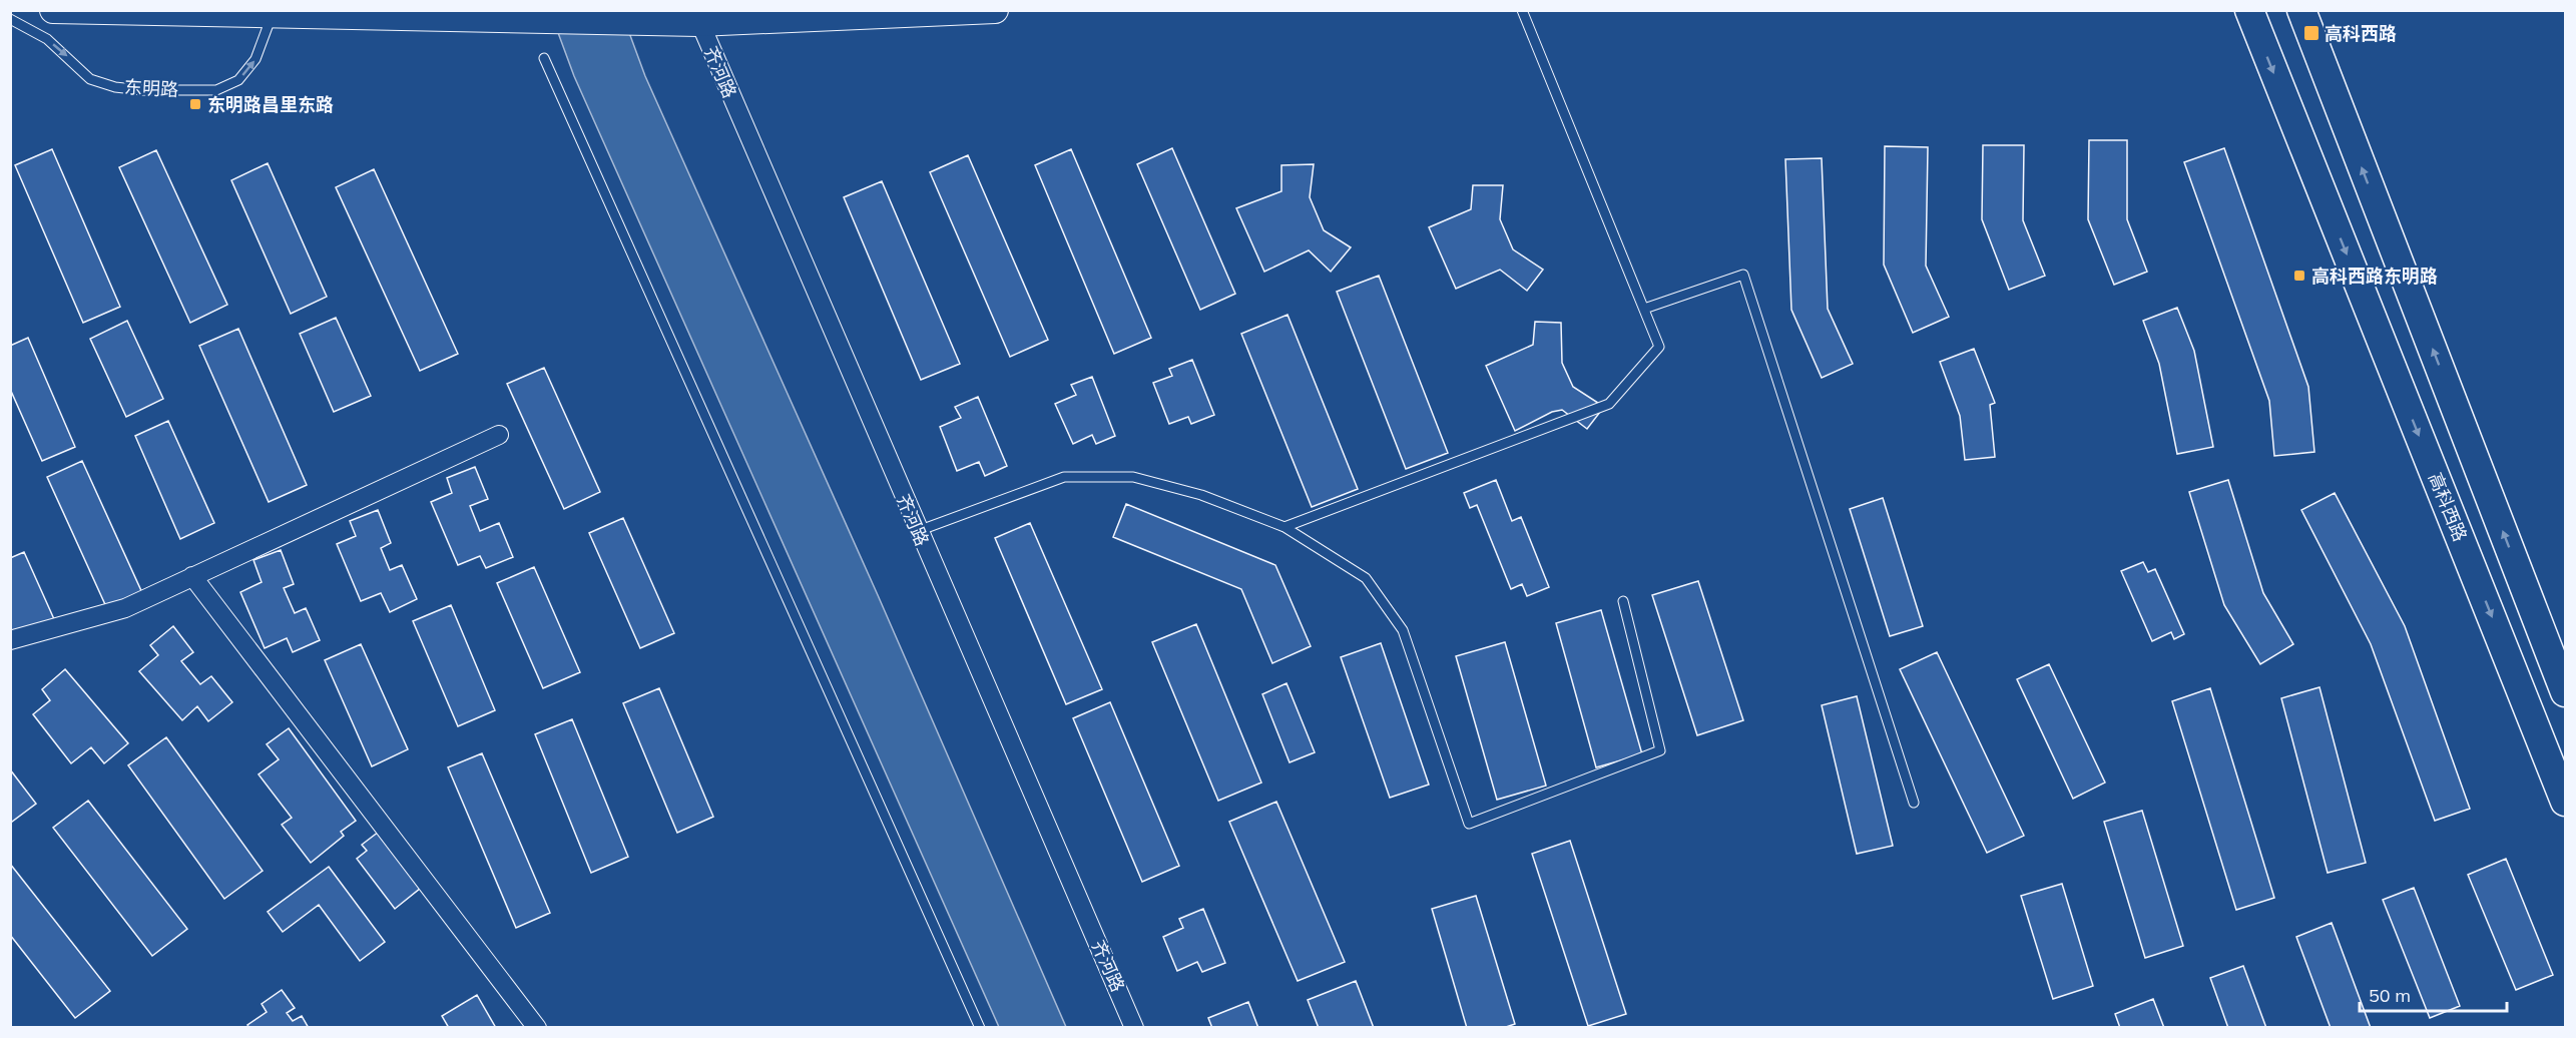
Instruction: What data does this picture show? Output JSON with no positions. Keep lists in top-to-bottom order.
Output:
{
  "streets": {
    "main road": ["高科西路"],
    "street": ["齐河路"],
    "lane": ["东明路"]
  },
  "one_way": ["东明路"],
  "places": {
    "transit": ["高科西路", "东明路昌里东路", "高科西路东明路"]
  },
  "scale_bar": "50 m"
}
